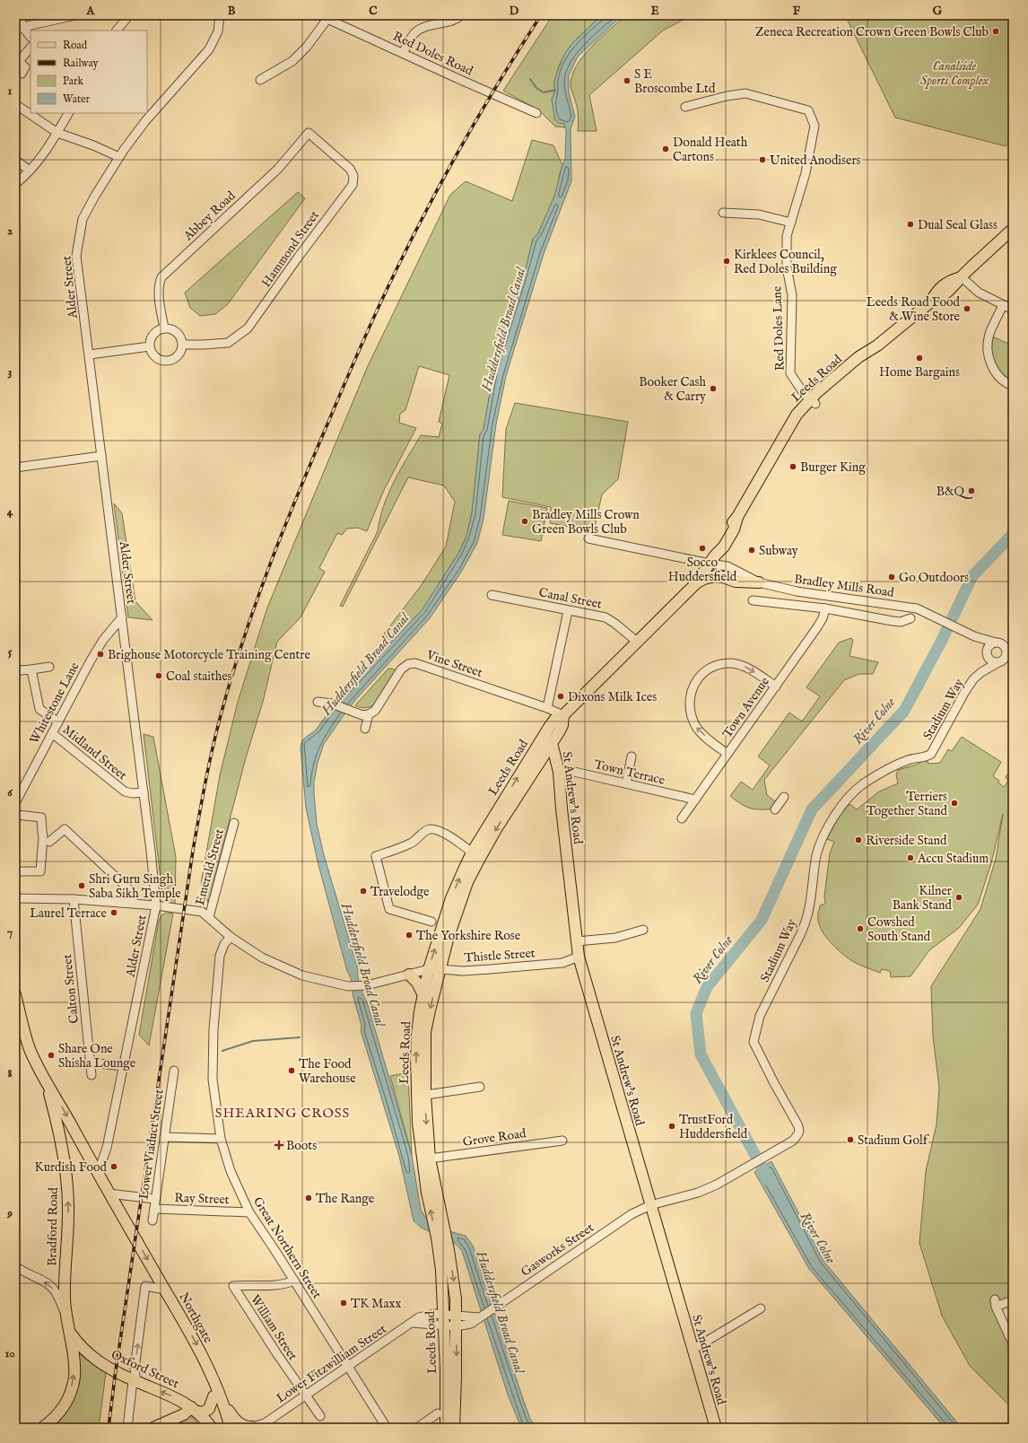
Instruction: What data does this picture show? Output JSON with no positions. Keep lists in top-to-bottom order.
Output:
{
  "streets": {
    "main road": [
      "Leeds Road",
      "St Andrew's Road",
      "Bradford Road",
      "Northgate",
      "Oxford Street"
    ],
    "street": [
      "Red Doles Road",
      "Abbey Road",
      "Hammond Street",
      "Alder Street",
      "Red Doles Lane",
      "Bradley Mills Road",
      "Canal Street",
      "Vine Street",
      "Whitestone Lane",
      "Town Avenue",
      "Stadium Way",
      "Midland Street",
      "Town Terrace",
      "Emerald Street",
      "Thistle Street",
      "Calton Street",
      "Grove Road",
      "Lower Viaduct Street",
      "Ray Street",
      "Great Northern Street",
      "Gasworks Street",
      "William Street",
      "Lower Fitzwilliam Street"
    ]
  },
  "crossings": [
    ["Abbey Road", "Hammond Street"],
    ["Alder Street", "Whitestone Lane"],
    ["Alder Street", "Midland Street"],
    ["Alder Street", "Bradford Road"],
    ["Red Doles Lane", "Leeds Road"],
    ["Leeds Road", "Bradley Mills Road"],
    ["Leeds Road", "Canal Street"],
    ["Leeds Road", "Vine Street"],
    ["Leeds Road", "St Andrew's Road"],
    ["Leeds Road", "Thistle Street"],
    ["Leeds Road", "Grove Road"],
    ["Leeds Road", "Gasworks Street"],
    ["Leeds Road", "Lower Fitzwilliam Street"],
    ["Bradley Mills Road", "Stadium Way"],
    ["Whitestone Lane", "Midland Street"],
    ["Town Avenue", "Town Terrace"],
    ["Stadium Way", "St Andrew's Road"],
    ["Stadium Way", "Gasworks Street"],
    ["Town Terrace", "St Andrew's Road"],
    ["St Andrew's Road", "Thistle Street"],
    ["St Andrew's Road", "Gasworks Street"],
    ["Emerald Street", "Thistle Street"],
    ["Thistle Street", "Great Northern Street"],
    ["Lower Viaduct Street", "Ray Street"],
    ["Ray Street", "Bradford Road"],
    ["Ray Street", "Great Northern Street"],
    ["Bradford Road", "Northgate"],
    ["Bradford Road", "Oxford Street"],
    ["Great Northern Street", "William Street"],
    ["Great Northern Street", "Lower Fitzwilliam Street"],
    ["William Street", "Lower Fitzwilliam Street"]
  ],
  "one_way": ["Northgate", "Oxford Street"],
  "districts": ["SHEARING CROSS"],
  "water": ["Huddersfield Broad Canal", "River Colne"],
  "parks": ["Canalside Sports Complex"],
  "places": {
    "other": [
      "Zeneca Recreation Crown Green Bowls Club",
      "S E Broscombe Ltd",
      "Donald Heath Cartons",
      "United Anodisers",
      "Dual Seal Glass",
      "Kirklees Council, Red Doles Building",
      "Leeds Road Food & Wine Store",
      "Home Bargains",
      "Booker Cash & Carry",
      "Burger King",
      "B&Q",
      "Bradley Mills Crown Green Bowls Club",
      "Socco Huddersfield",
      "Subway",
      "Go Outdoors",
      "Brighouse Motorcycle Training Centre",
      "Coal staithes",
      "Dixons Milk Ices",
      "Terriers Together Stand",
      "Riverside Stand",
      "Accu Stadium",
      "Shri Guru Singh Saba Sikh Temple",
      "Travelodge",
      "Kilner Bank Stand",
      "Laurel Terrace",
      "Cowshed South Stand",
      "The Yorkshire Rose",
      "Share One Shisha Lounge",
      "The Food Warehouse",
      "TrustFord Huddersfield",
      "Stadium Golf",
      "Kurdish Food",
      "The Range",
      "TK Maxx"
    ],
    "health": ["Boots"]
  },
  "legend": [
    "Road",
    "Railway",
    "Park",
    "Water"
  ],
  "grid": {
    "columns": [
      "A",
      "B",
      "C",
      "D",
      "E",
      "F",
      "G"
    ],
    "rows": [
      "1",
      "2",
      "3",
      "4",
      "5",
      "6",
      "7",
      "8",
      "9",
      "10"
    ]
  }
}
